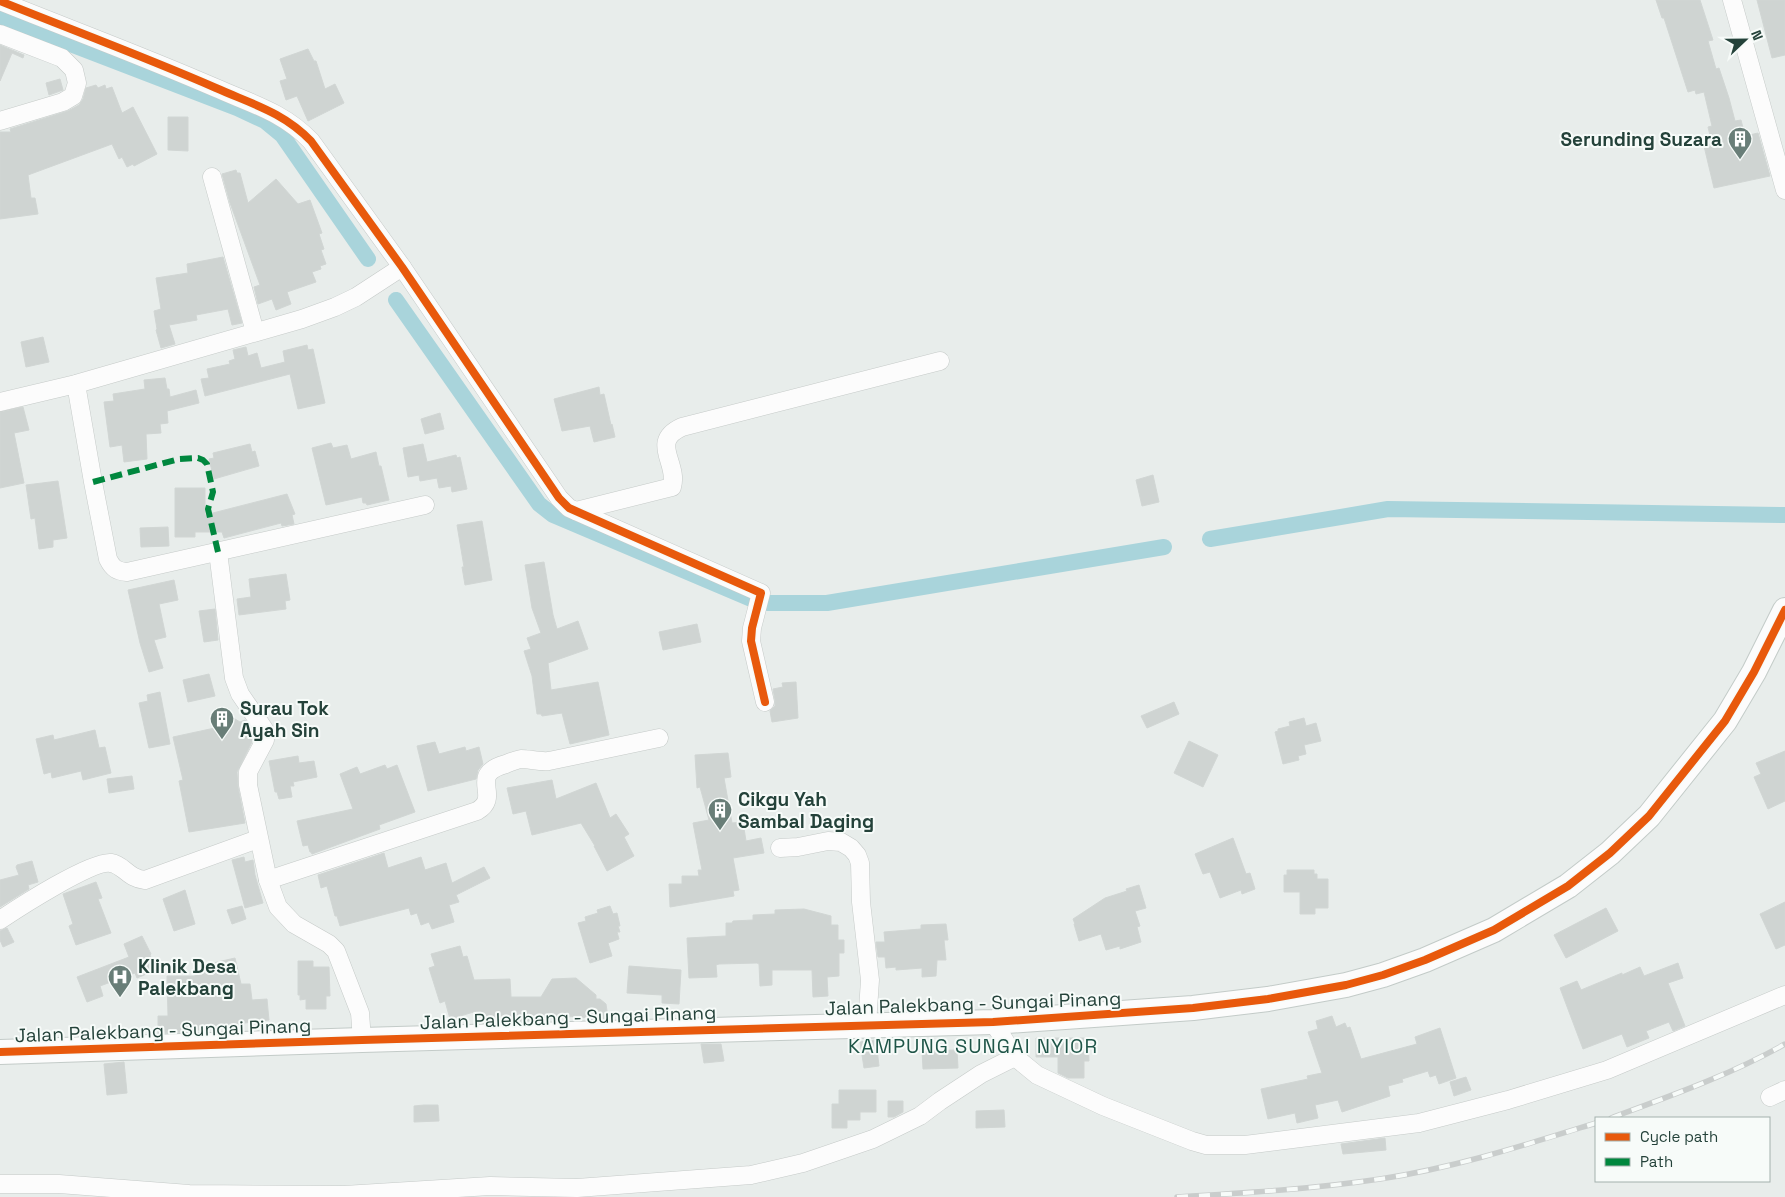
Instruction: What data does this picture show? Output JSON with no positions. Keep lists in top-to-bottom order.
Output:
{
  "streets": {
    "street": ["Jalan Palekbang - Sungai Pinang"]
  },
  "districts": ["KAMPUNG SUNGAI NYIOR"],
  "places": {
    "building": ["Serunding Suzara", "Surau Tok Ayah Sin", "Cikgu Yah Sambal Daging"],
    "hospital": ["Klinik Desa Palekbang"]
  },
  "legend": ["Cycle path", "Path"],
  "north": "right"
}
